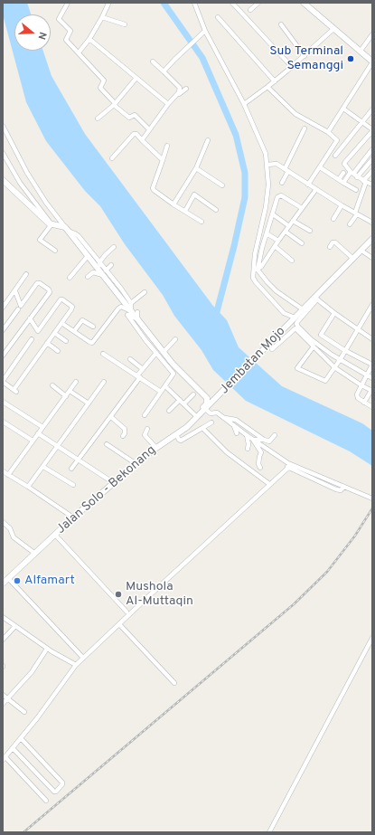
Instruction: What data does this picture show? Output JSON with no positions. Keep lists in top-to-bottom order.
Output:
{
  "streets": {
    "main road": ["Jembatan Mojo", "Jalan Solo - Bekonang"]
  },
  "crossings": [
    ["Jembatan Mojo", "Jalan Solo - Bekonang"]
  ],
  "places": ["Sub Terminal Semanggi", "Alfamart", "Mushola Al-Muttaqin"],
  "north": "right"
}
